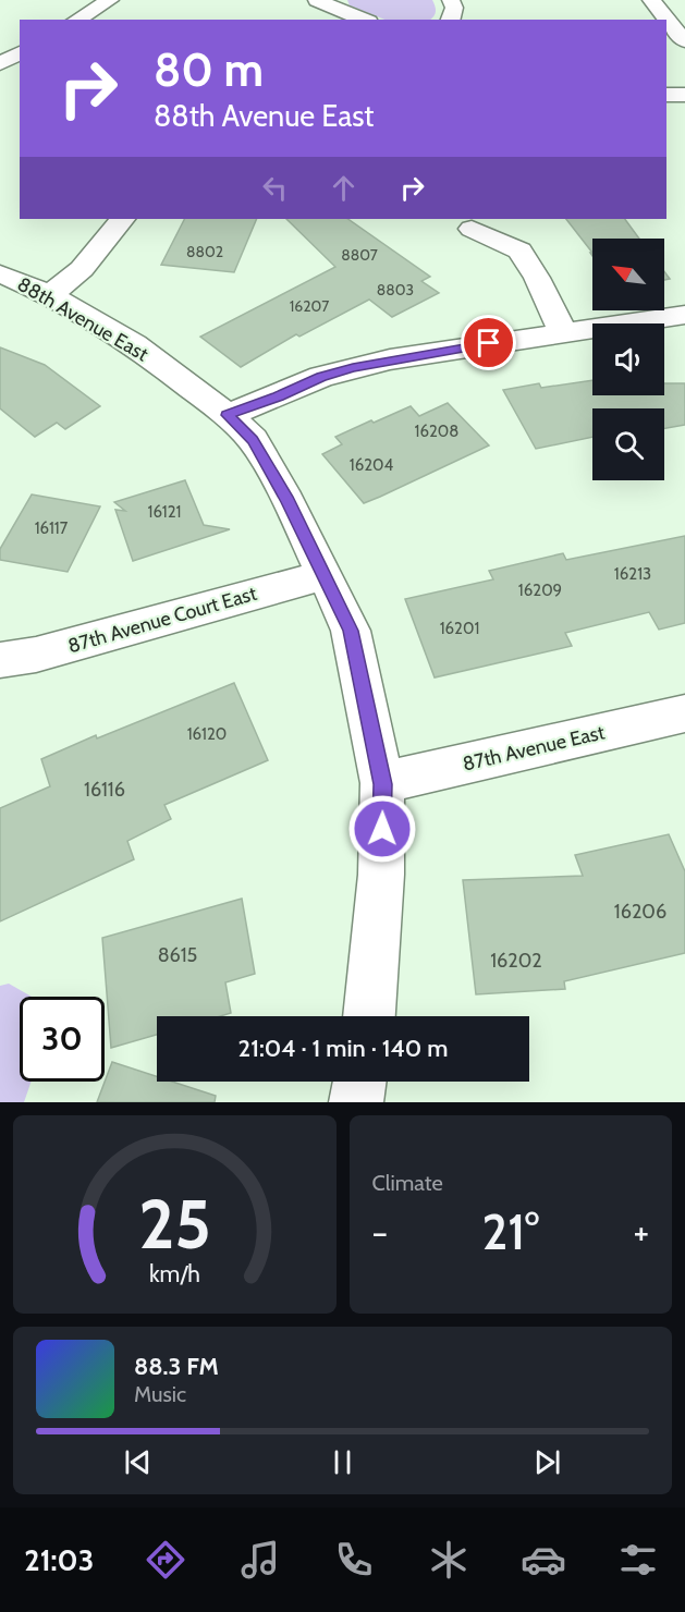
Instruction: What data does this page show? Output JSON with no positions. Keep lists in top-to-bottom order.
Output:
{
  "streets": {
    "street": ["88th Avenue East", "87th Avenue Court East", "87th Avenue East"]
  },
  "crossings": [
    ["88th Avenue East", "87th Avenue Court East"],
    ["88th Avenue East", "87th Avenue East"]
  ],
  "house_numbers": [
    "8802",
    "8807",
    "8803",
    "16207",
    "16208",
    "16204",
    "16121",
    "16117",
    "16213",
    "16209",
    "16201",
    "16120",
    "16116",
    "16206",
    "8615",
    "16202"
  ],
  "north": "top left",
  "page": {
    "turn": ["80 m", "88th Avenue East"],
    "limit": "30",
    "trip": "21:04 · 1 min · 140 m",
    "tile": "Climate",
    "heat": ["−", "21°", "+"],
    "song": ["88.3 FM", "Music"],
    "tabs": "21:03",
    "gauge": ["25", "km/h"]
  }
}
